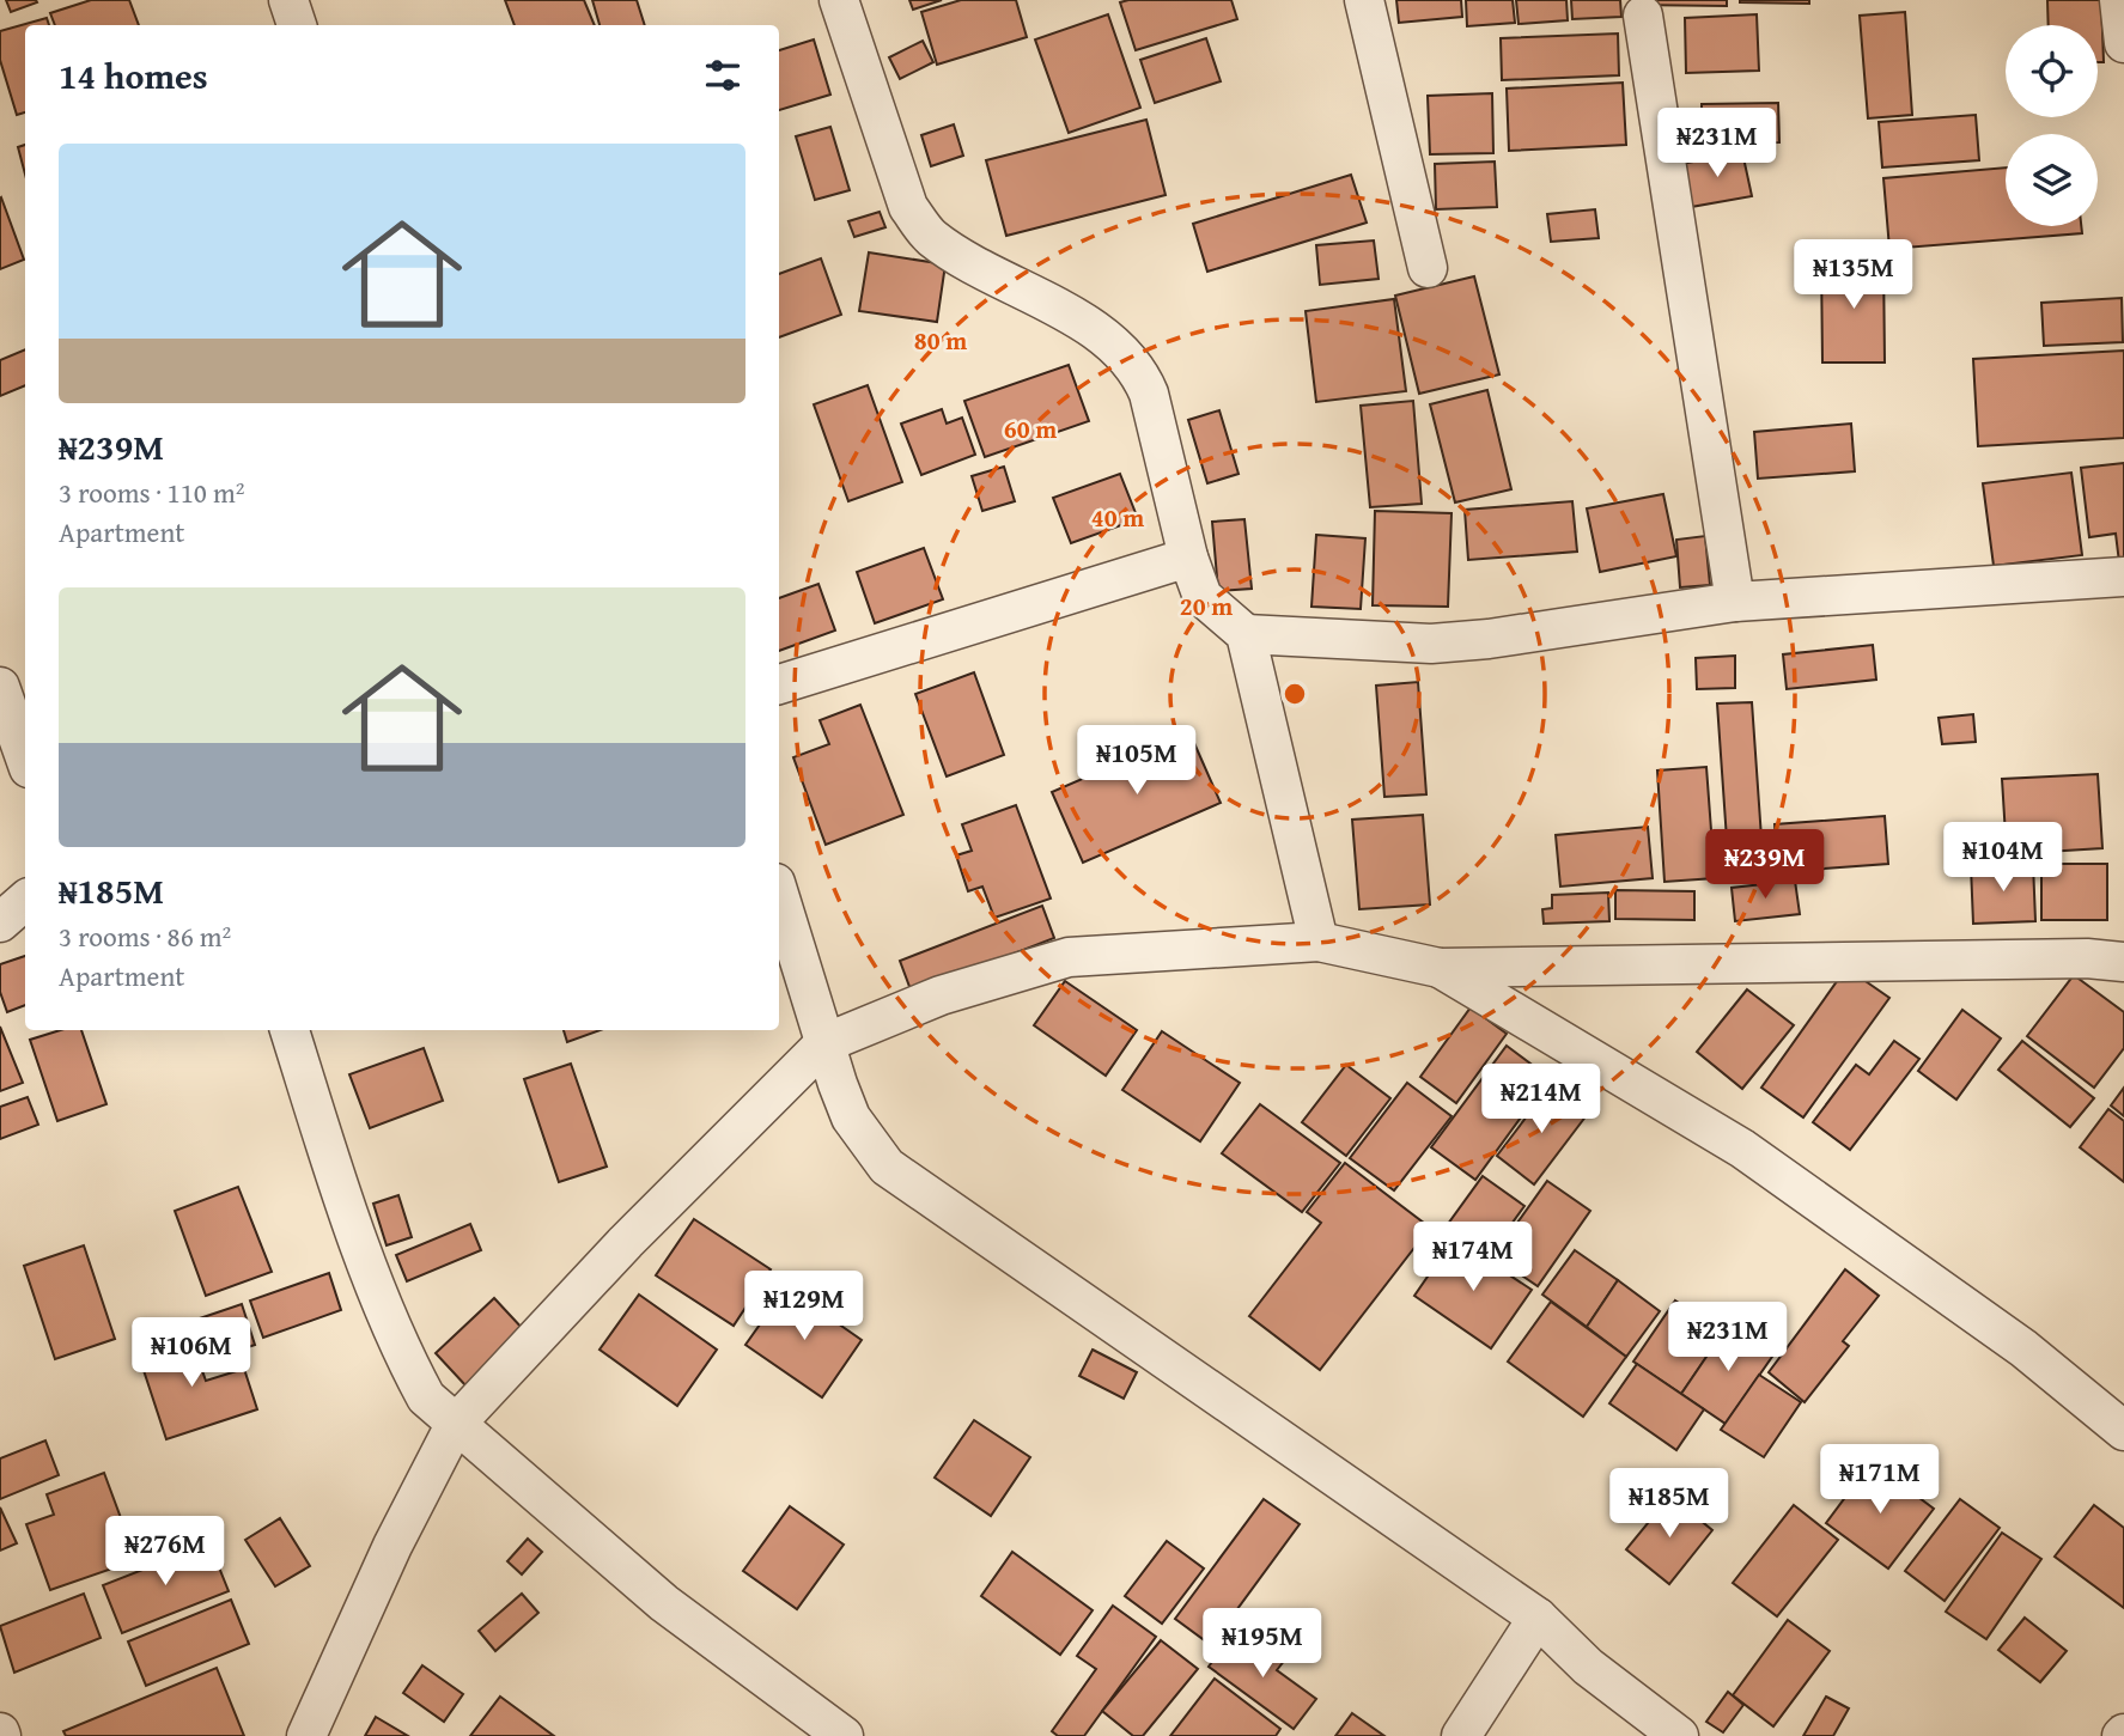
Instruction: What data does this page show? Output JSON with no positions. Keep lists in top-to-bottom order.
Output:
{
  "page": {
    "heading": "14 homes",
    "price": [
      "₦231M",
      "₦135M",
      "₦105M",
      "₦104M",
      "₦239M",
      "₦214M",
      "₦174M",
      "₦129M",
      "₦231M",
      "₦106M",
      "₦171M",
      "₦185M",
      "₦276M",
      "₦195M"
    ],
    "list": [
      {
        "name": "₦239M",
        "note": "3 rooms · 110 m² · Apartment"
      },
      {
        "name": "₦185M",
        "note": "3 rooms · 86 m² · Apartment"
      }
    ]
  },
  "rings": [
    "80 m",
    "60 m",
    "40 m",
    "20 m"
  ]
}
